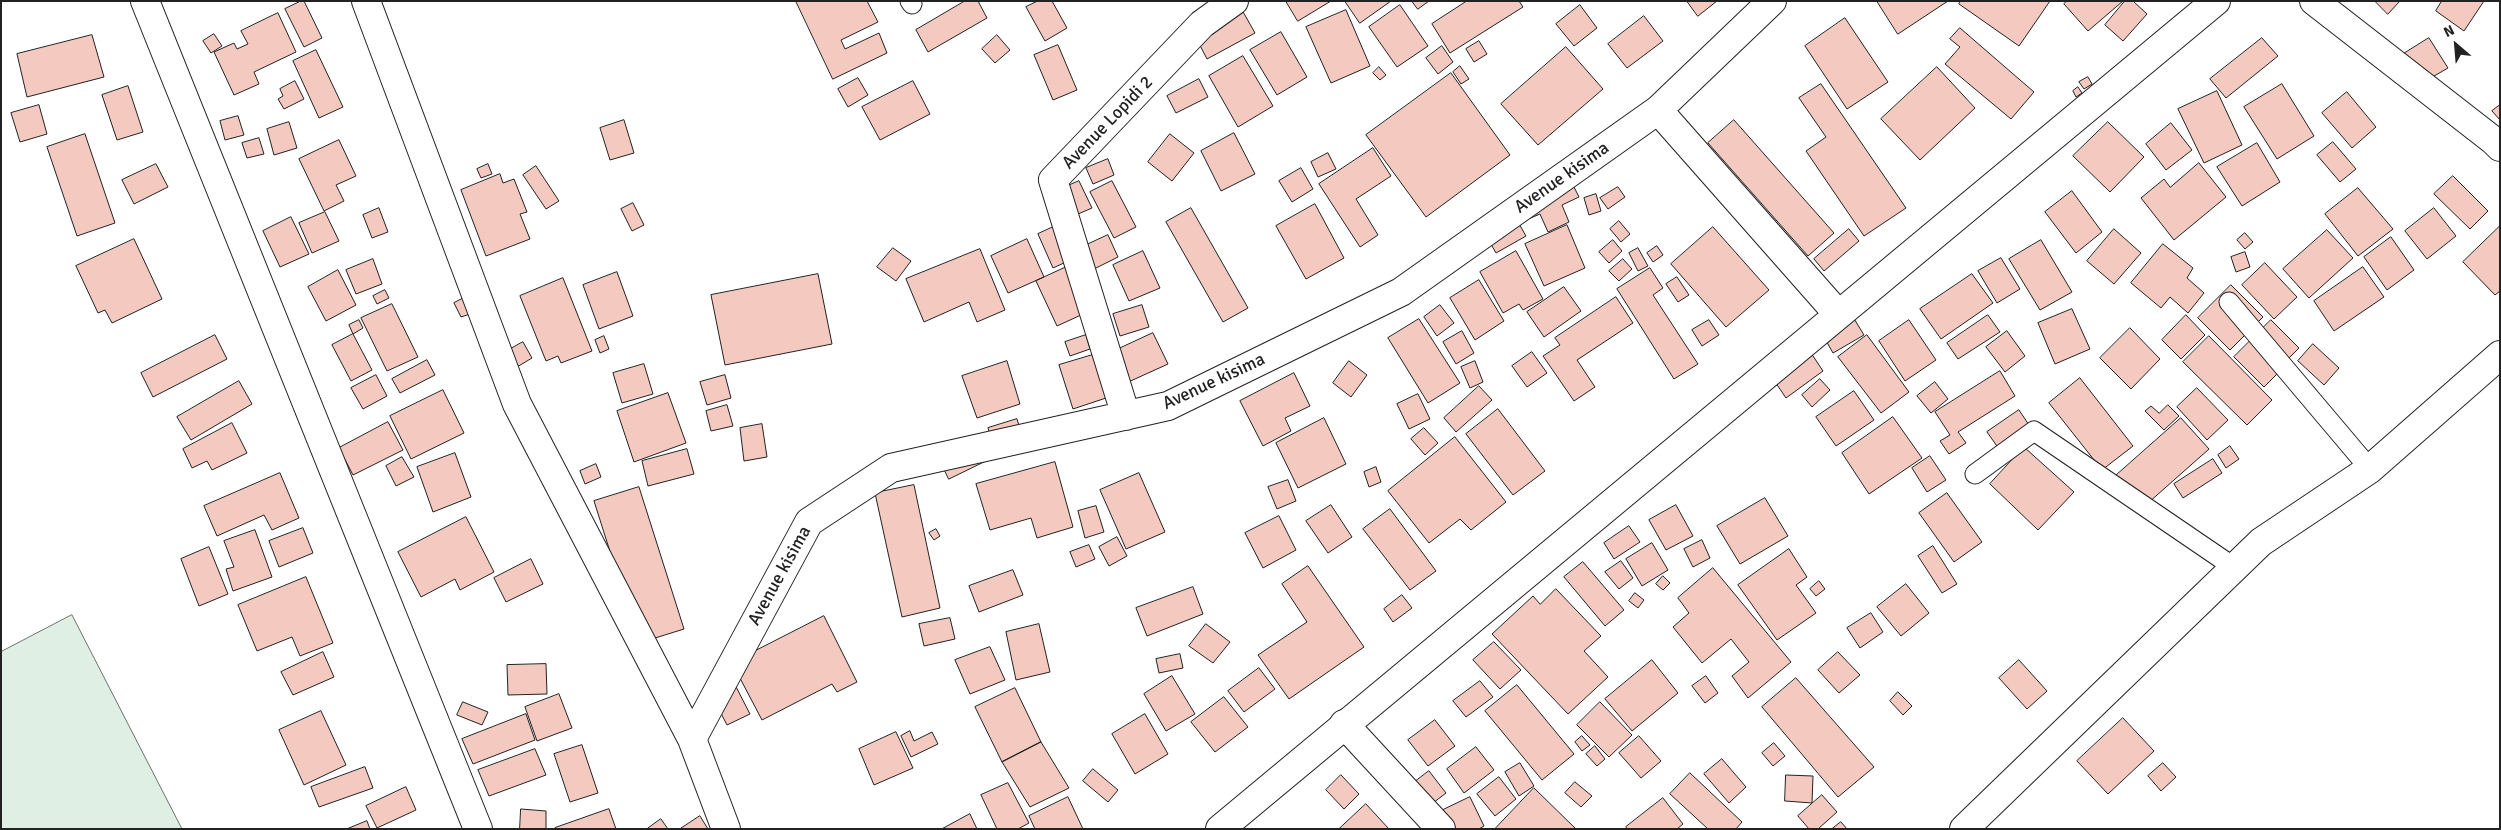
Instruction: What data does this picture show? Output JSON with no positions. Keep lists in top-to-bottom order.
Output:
{
  "streets": {
    "street": ["Avenue Lopidi 2", "Avenue kisima"]
  },
  "crossings": [
    ["Avenue Lopidi 2", "Avenue kisima"]
  ],
  "north": "top left"
}
